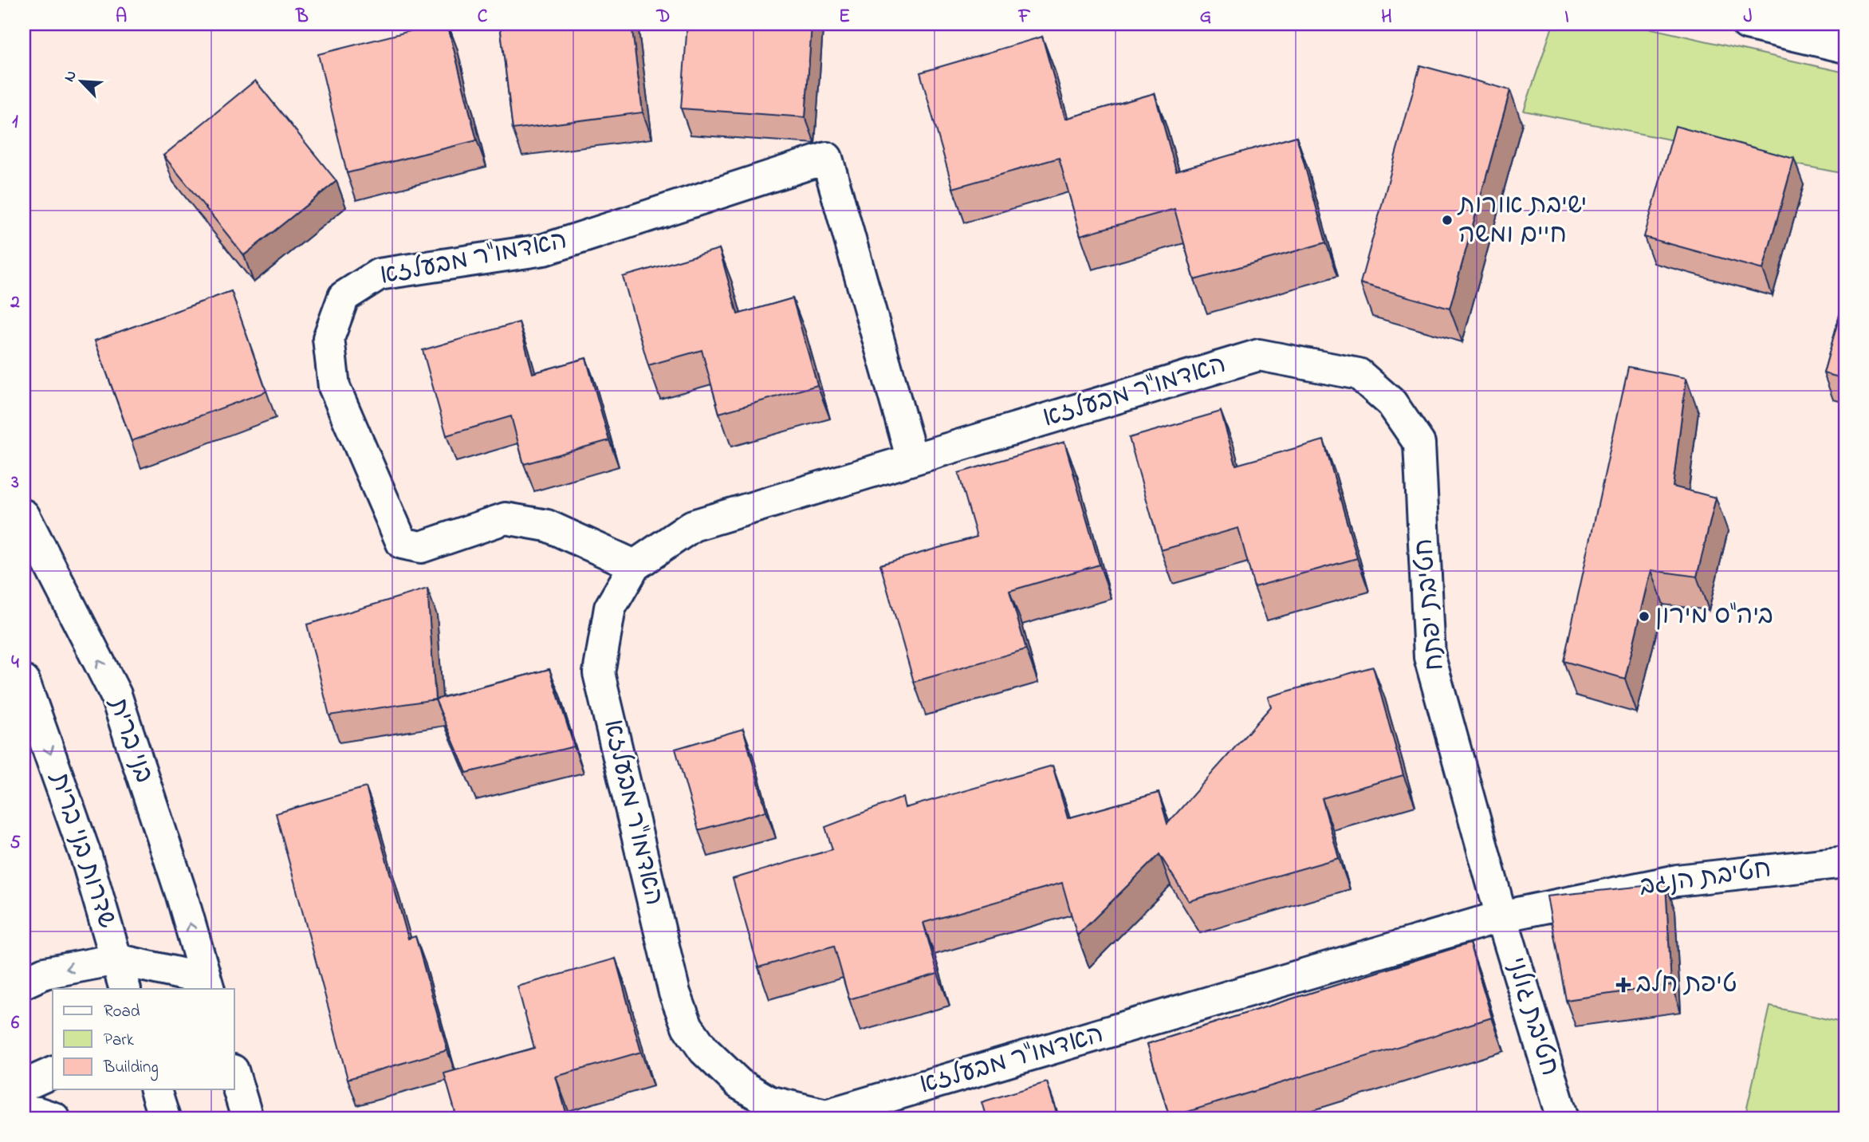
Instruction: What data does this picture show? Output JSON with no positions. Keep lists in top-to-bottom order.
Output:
{
  "streets": {
    "street": [
      "האדמו\"ר מבעלזא",
      "חטיבת יפתח",
      "בני ברית",
      "שדרות בני ברית",
      "חטיבת הנגב",
      "חטיבת גולני"
    ]
  },
  "crossings": [
    ["האדמו\"ר מבעלזא", "חטיבת יפתח"],
    ["האדמו\"ר מבעלזא", "חטיבת הנגב"],
    ["האדמו\"ר מבעלזא", "חטיבת גולני"],
    ["חטיבת יפתח", "חטיבת הנגב"],
    ["חטיבת יפתח", "חטיבת גולני"],
    ["חטיבת הנגב", "חטיבת גולני"]
  ],
  "one_way": ["בני ברית", "שדרות בני ברית"],
  "places": {
    "other": ["ישיבת אורות חיים ומשה", "ביה\"ס מירון"],
    "health": ["טיפת חלב"]
  },
  "legend": ["Road", "Park", "Building"],
  "north": "top left",
  "grid": {
    "columns": [
      "A",
      "B",
      "C",
      "D",
      "E",
      "F",
      "G",
      "H",
      "I",
      "J"
    ],
    "rows": [
      "1",
      "2",
      "3",
      "4",
      "5",
      "6"
    ]
  }
}
